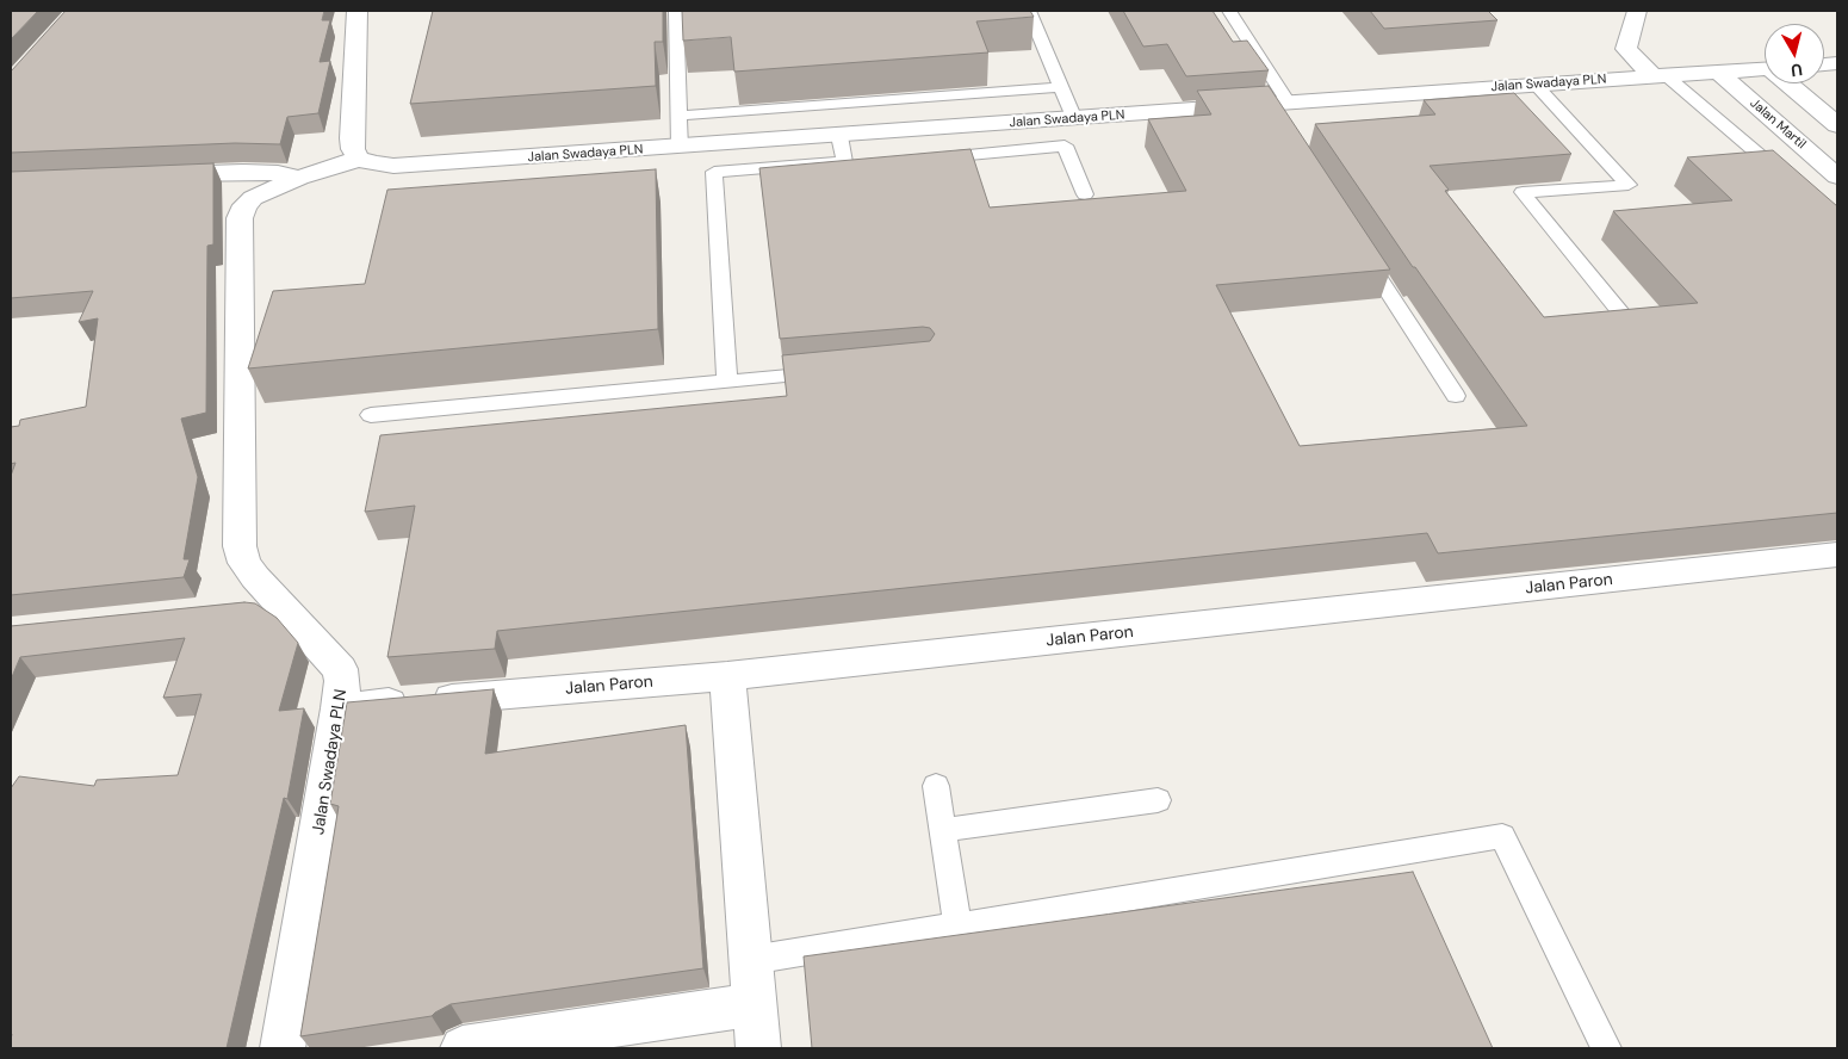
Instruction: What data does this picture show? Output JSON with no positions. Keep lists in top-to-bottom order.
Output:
{
  "streets": {
    "street": ["Jalan Swadaya PLN", "Jalan Martil", "Jalan Paron"]
  },
  "crossings": [
    ["Jalan Swadaya PLN", "Jalan Martil"],
    ["Jalan Swadaya PLN", "Jalan Paron"]
  ],
  "north": "bottom"
}
